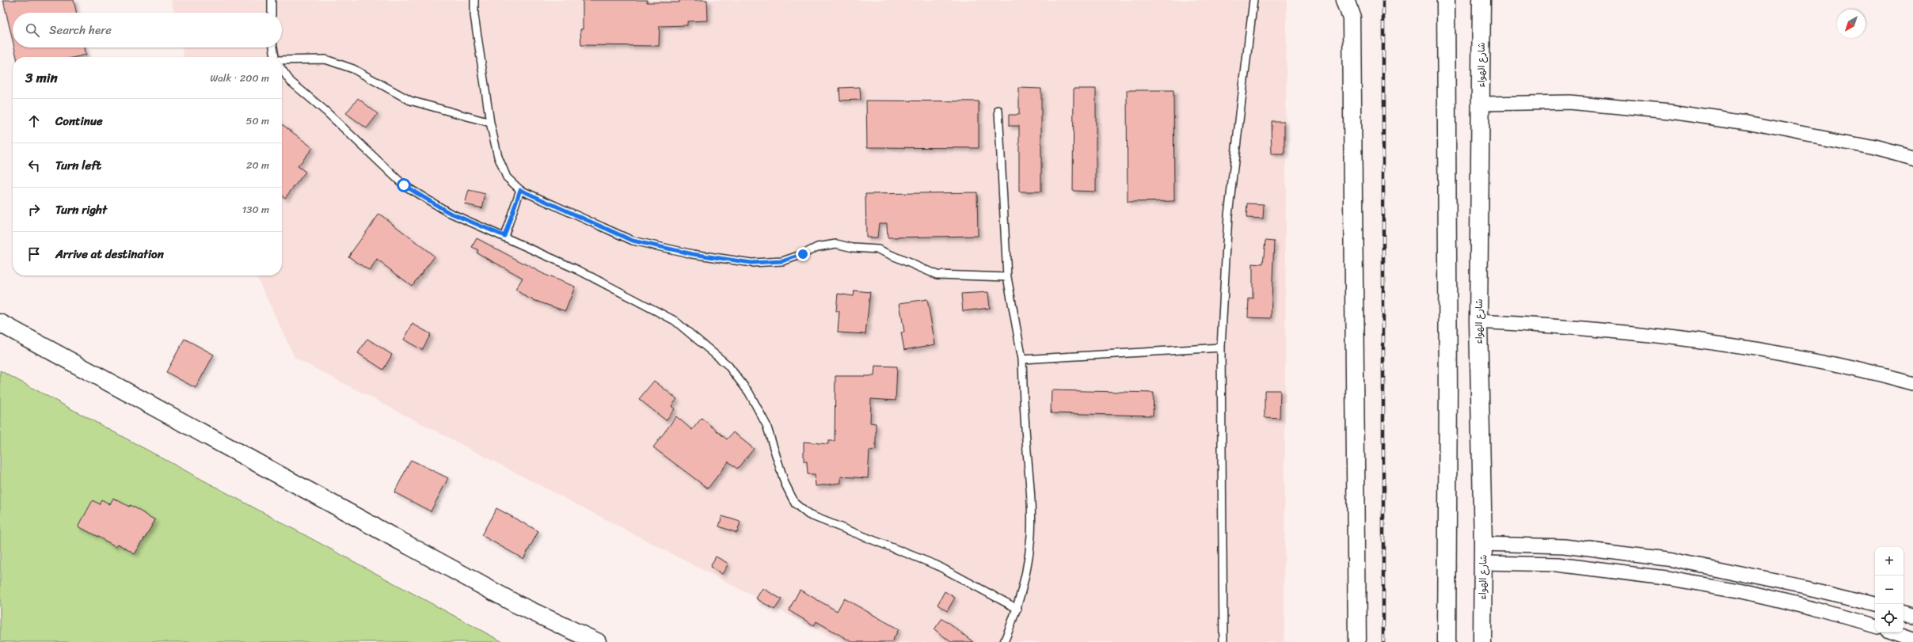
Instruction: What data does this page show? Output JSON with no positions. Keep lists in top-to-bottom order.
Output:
{
  "streets": {
    "street": ["شارع الهواء"]
  },
  "north": "bottom left",
  "page": {
    "search": "Search here",
    "heading": ["3 min", "Walk · 200 m"],
    "list": [
      ["Continue", "50 m"],
      ["Turn left", "20 m"],
      ["Turn right", "130 m"],
      "Arrive at destination"
    ],
    "map_buttons": ["+", "−"]
  }
}
